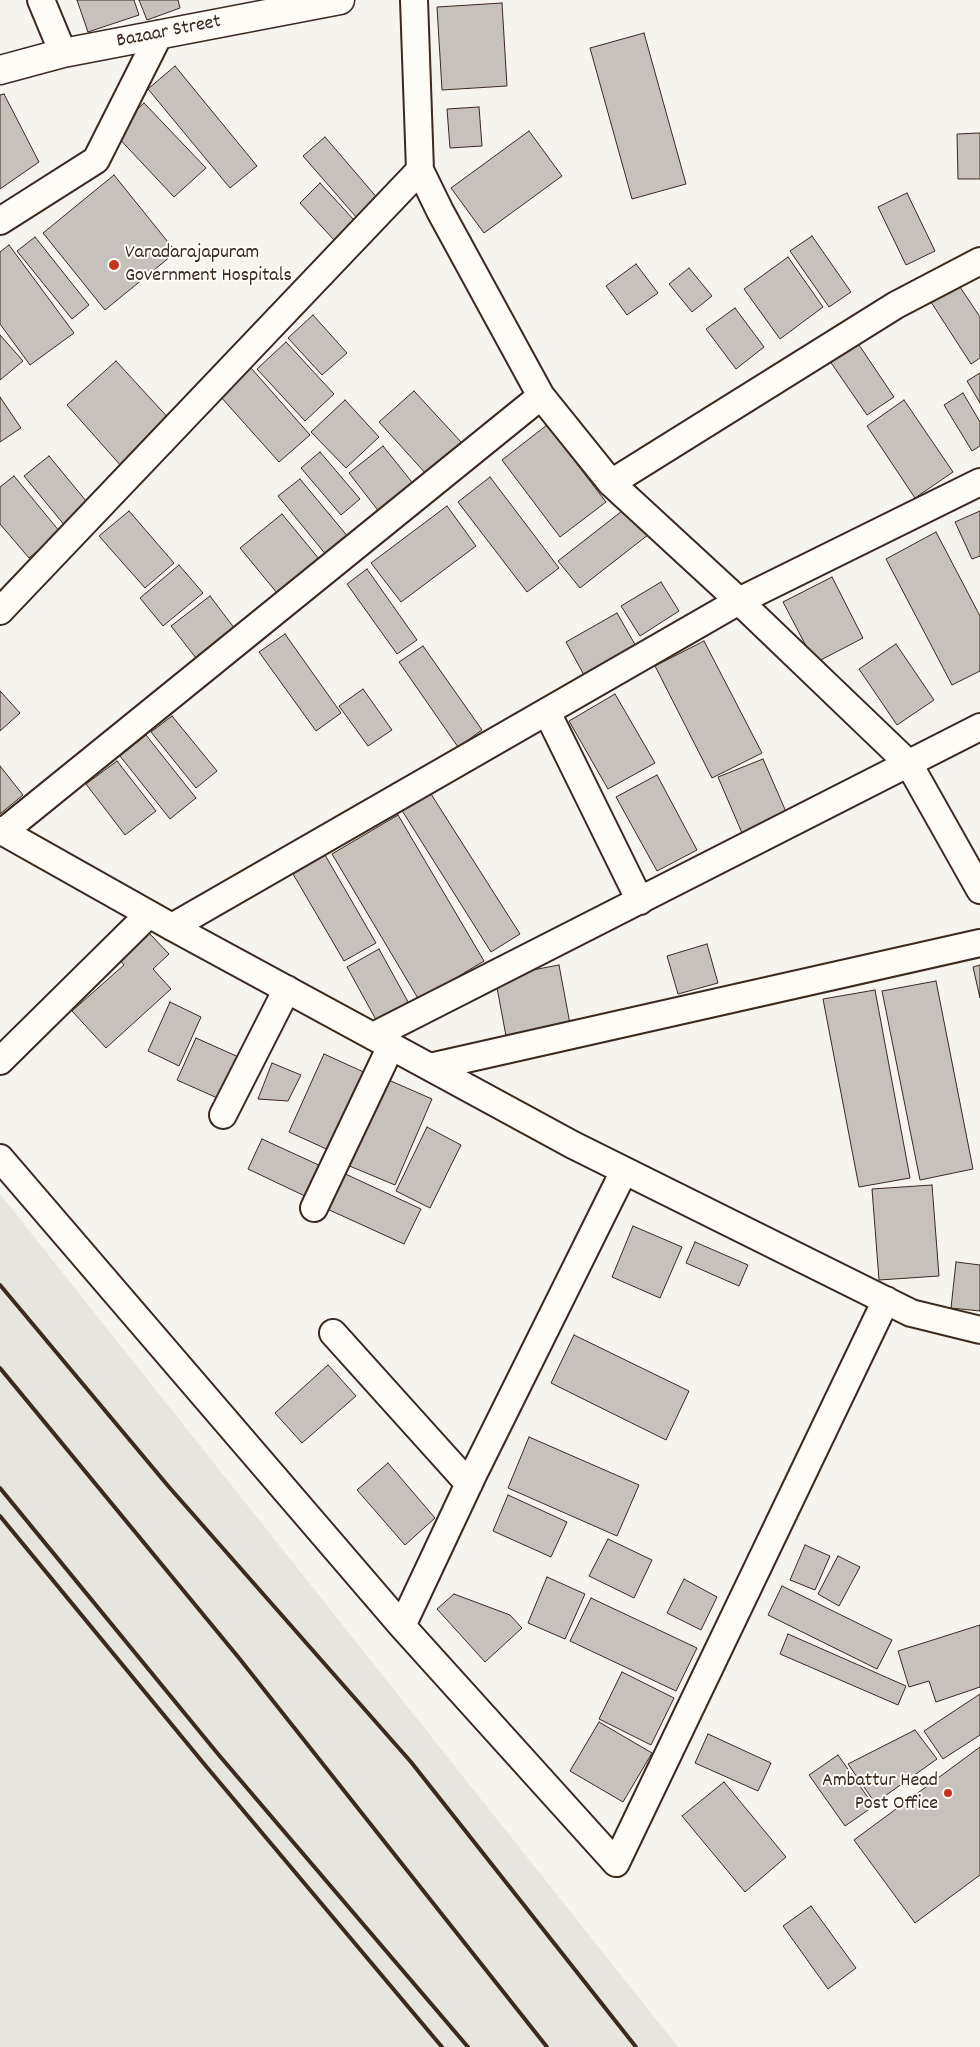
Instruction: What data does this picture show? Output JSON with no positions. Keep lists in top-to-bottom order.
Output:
{
  "streets": {
    "street": ["Bazaar Street"]
  },
  "places": ["Varadarajapuram Government Hospitals", "Ambattur Head Post Office"]
}
